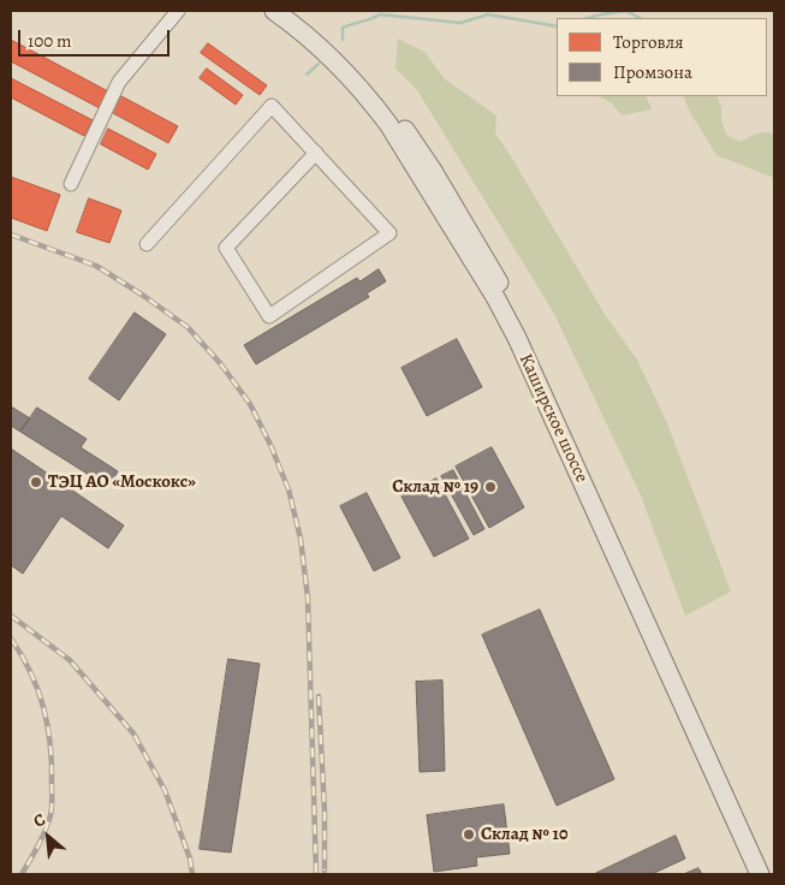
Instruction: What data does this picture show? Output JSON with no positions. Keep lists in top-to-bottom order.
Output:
{
  "streets": {
    "main road": ["Каширское шоссе"]
  },
  "places": ["ТЭЦ АО «Москокс»", "Склад № 19", "Склад № 10"],
  "legend": ["Торговля", "Промзона"],
  "scale_bar": "100 m",
  "north": "top left"
}
